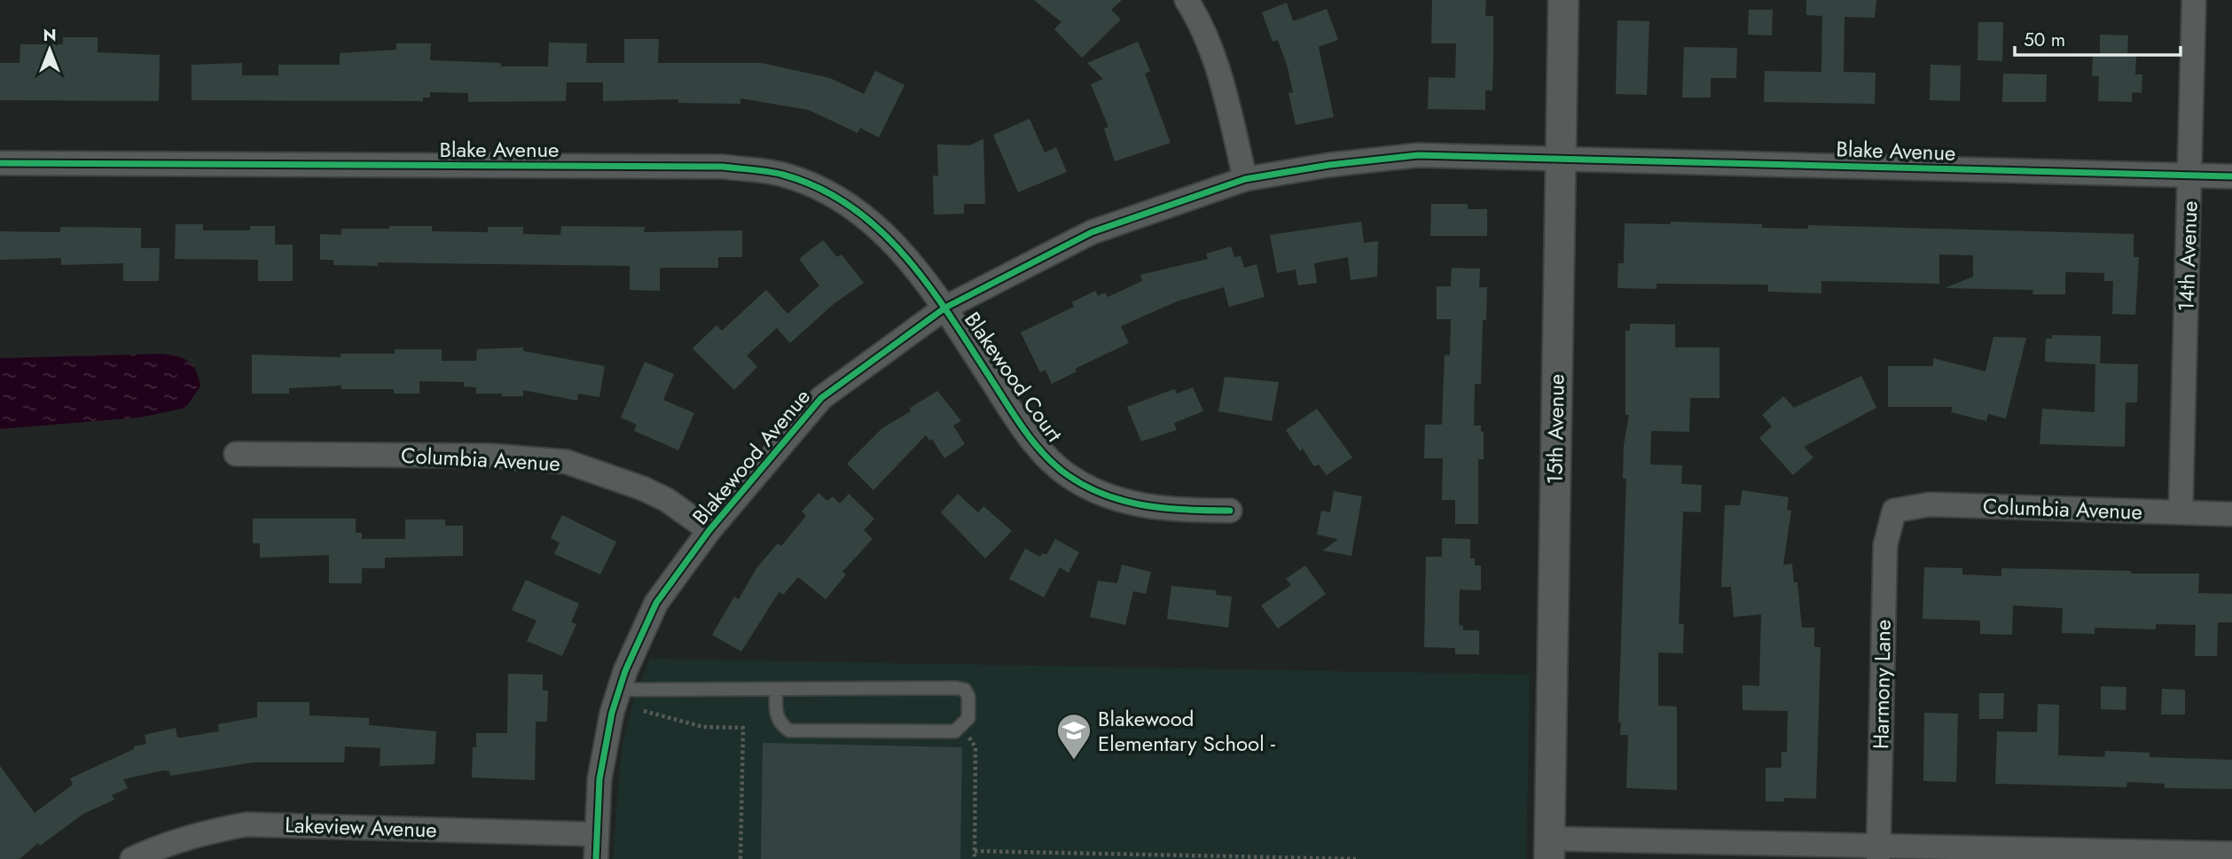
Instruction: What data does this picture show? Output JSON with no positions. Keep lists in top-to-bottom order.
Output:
{
  "streets": {
    "street": [
      "Blake Avenue",
      "14th Avenue",
      "Blakewood Court",
      "15th Avenue",
      "Blakewood Avenue",
      "Columbia Avenue",
      "Harmony Lane",
      "Lakeview Avenue"
    ]
  },
  "crossings": [
    ["Blake Avenue", "14th Avenue"],
    ["Blake Avenue", "Blakewood Court"],
    ["Blake Avenue", "15th Avenue"],
    ["Blake Avenue", "Blakewood Avenue"],
    ["14th Avenue", "Columbia Avenue"],
    ["Blakewood Court", "Blakewood Avenue"],
    ["15th Avenue", "Blakewood Avenue"],
    ["Blakewood Avenue", "Columbia Avenue"],
    ["Blakewood Avenue", "Lakeview Avenue"],
    ["Columbia Avenue", "Harmony Lane"]
  ],
  "places": {
    "school or university": ["Blakewood Elementary School -"]
  },
  "scale_bar": "50 m",
  "north": "top"
}
